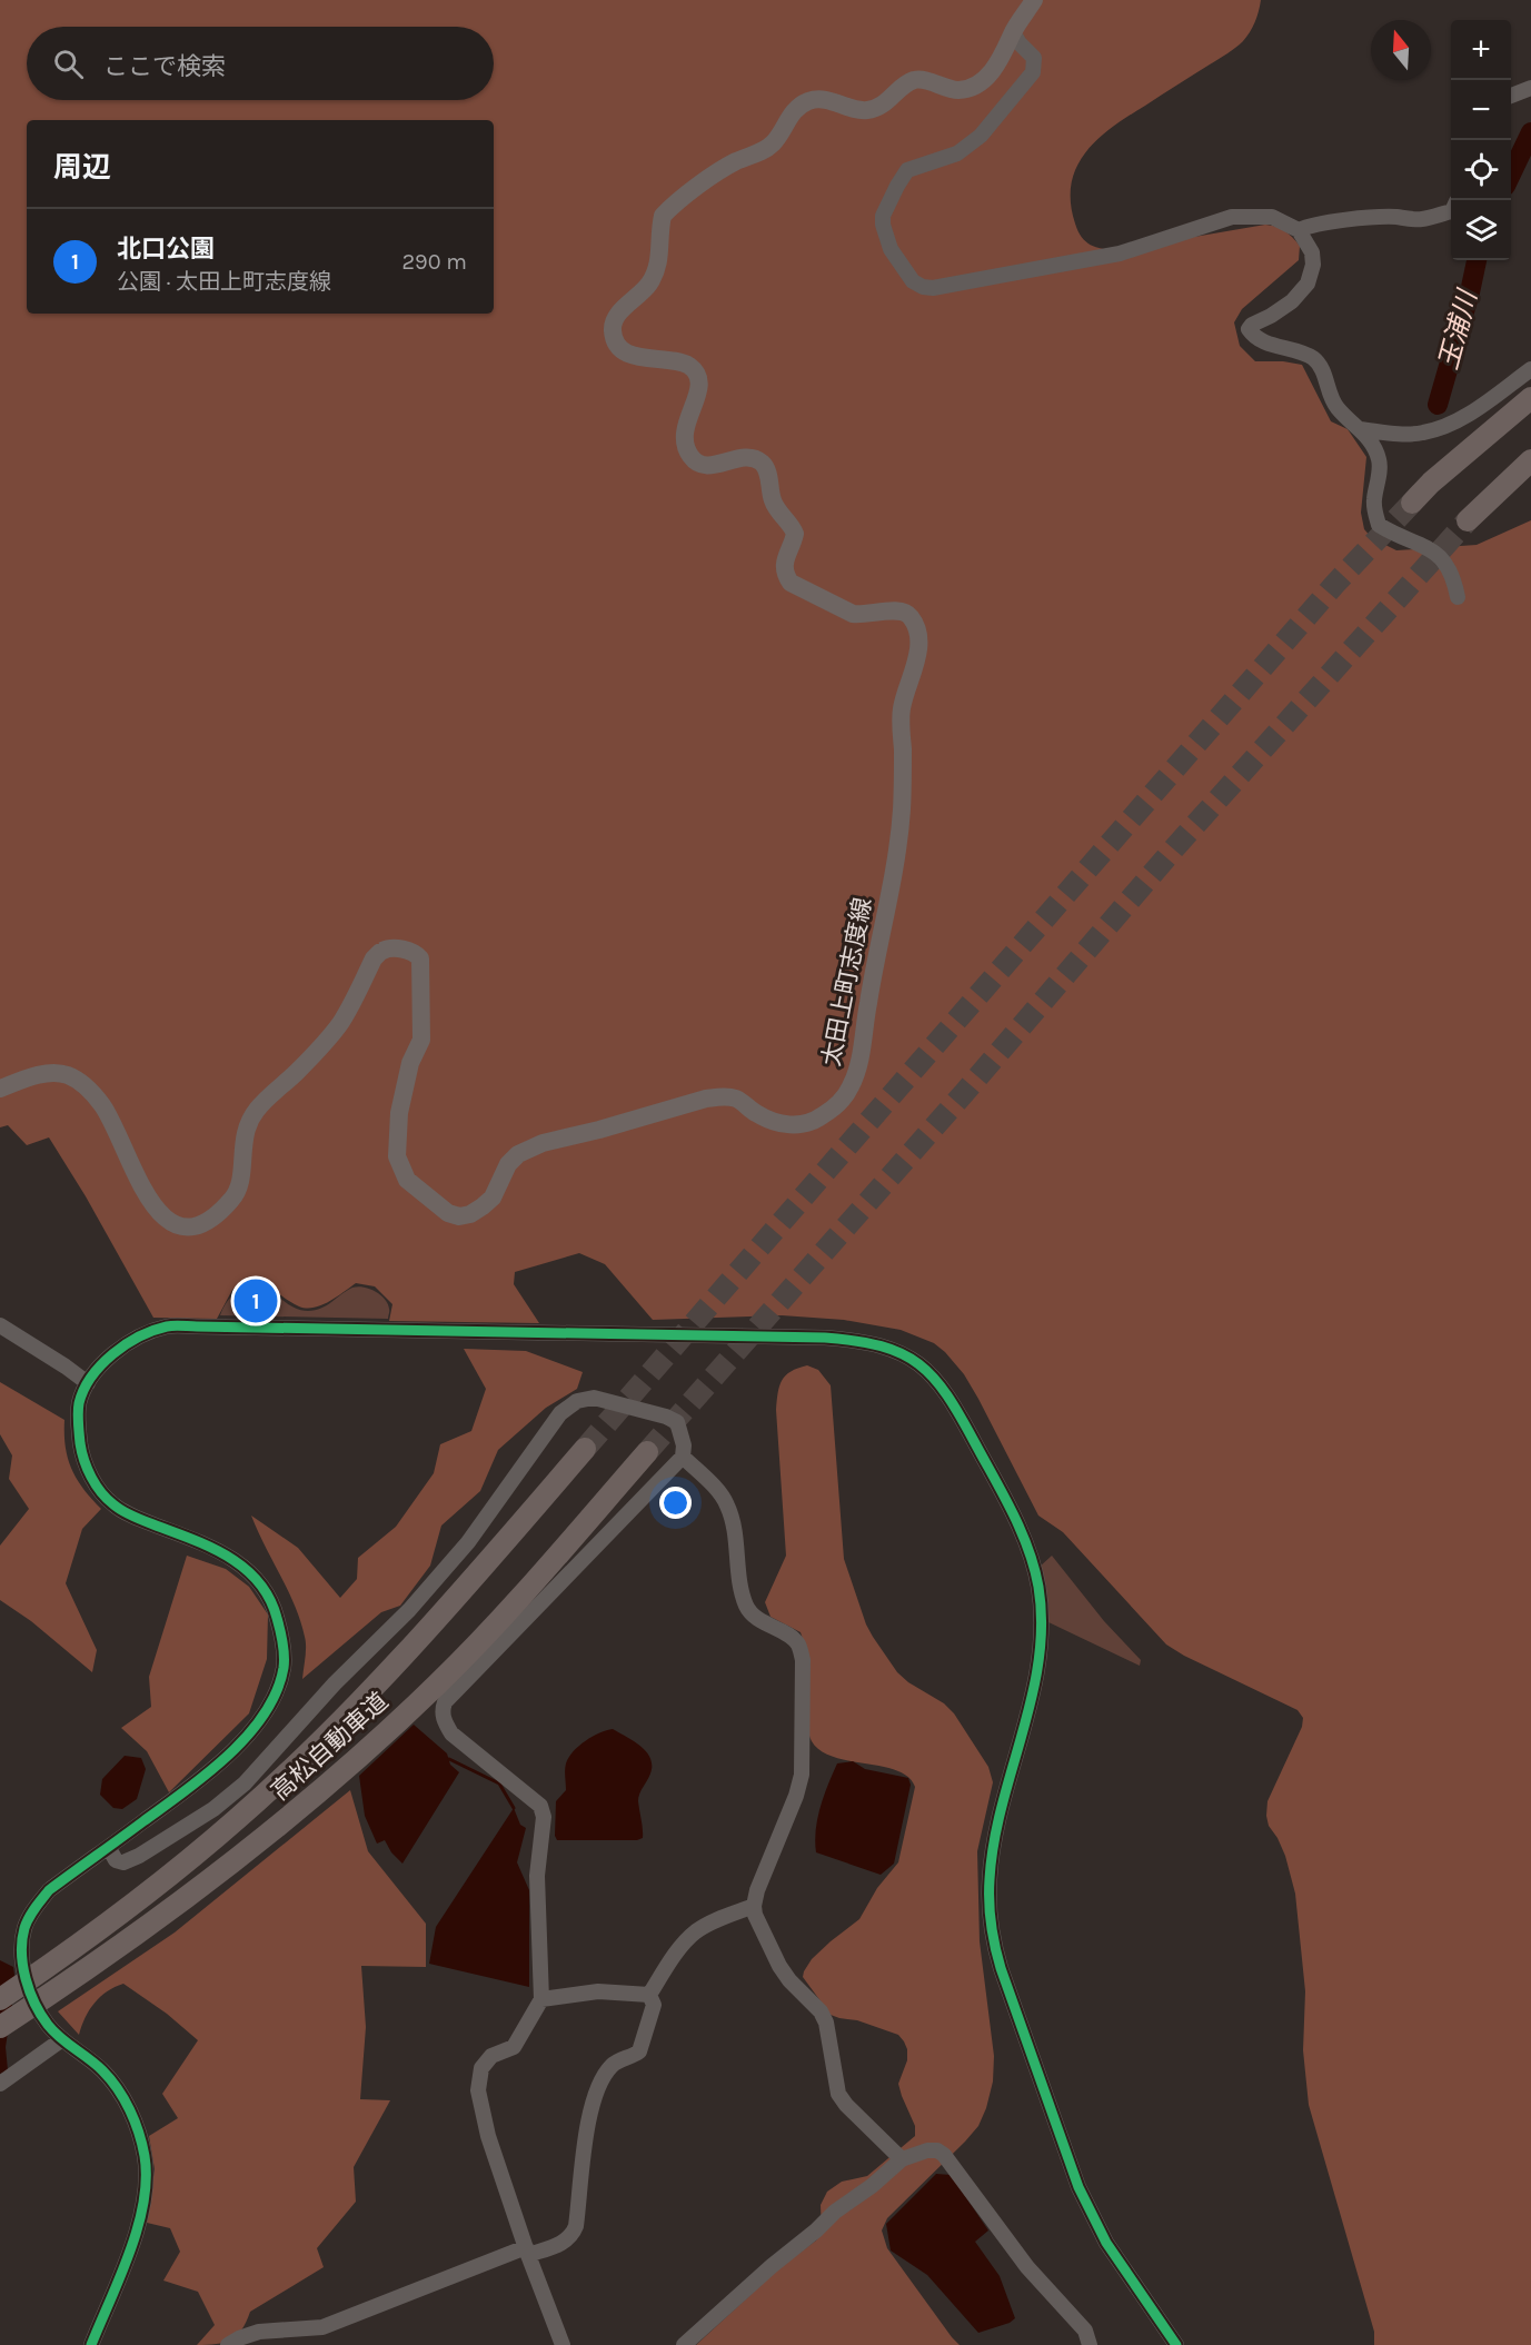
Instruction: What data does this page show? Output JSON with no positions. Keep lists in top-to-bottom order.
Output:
{
  "streets": {
    "highway": ["高松自動車道"],
    "main road": ["太田上町志度線"]
  },
  "water": ["玉浦川"],
  "north": "top",
  "page": {
    "map_buttons": ["+", "−"],
    "search": "ここで検索",
    "heading": "周辺",
    "list": [
      {
        "mark": "1",
        "name": "北口公園",
        "note": "公園 · 太田上町志度線",
        "value": "290 m"
      }
    ],
    "pins": "1"
  }
}
